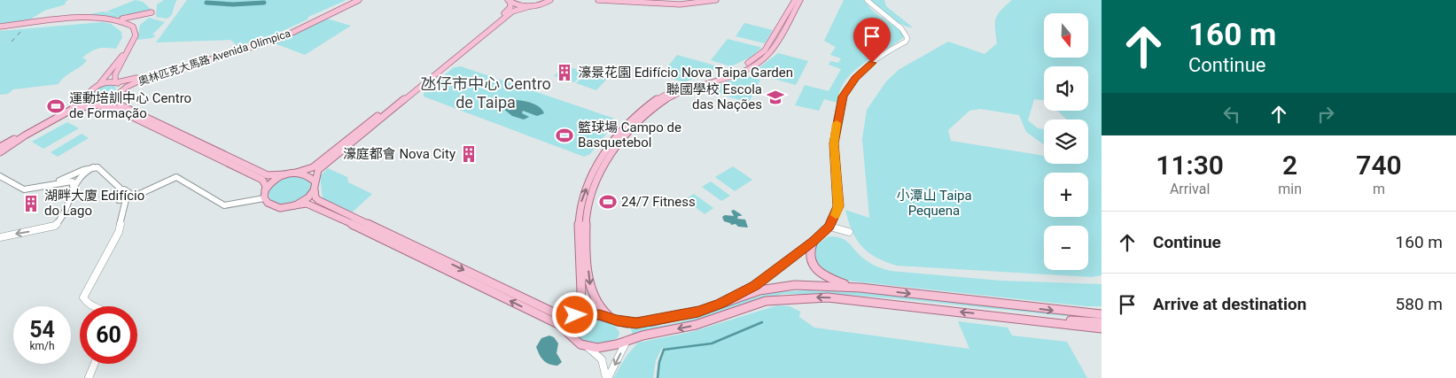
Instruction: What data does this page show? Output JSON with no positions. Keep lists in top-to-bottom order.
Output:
{
  "streets": {
    "main road": ["奧林匹克大馬路 Avenida Olímpica"]
  },
  "districts": ["氹仔市中心 Centro de Taipa"],
  "parks": ["小潭山 Taipa Pequena"],
  "places": {
    "building": ["濠景花園 Edifício Nova Taipa Garden", "濠庭都會 Nova City", "湖畔大廈 Edifício do Lago"],
    "school or university": ["聯國學校 Escola das Nações"],
    "sports": ["運動培訓中心 Centro de Formação", "籃球場 Campo de Basquetebol", "24/7 Fitness"]
  },
  "north": "bottom",
  "page": {
    "turn": ["160 m", "Continue"],
    "map_buttons": ["+", "−"],
    "eta": [
      "11:30",
      "Arrival",
      "2",
      "min",
      "740",
      "m"
    ],
    "list": [
      {
        "name": "Continue",
        "value": "160 m"
      },
      {
        "name": "Arrive at destination",
        "value": "580 m"
      }
    ],
    "speed": "54 km/h",
    "limit": "60"
  }
}
